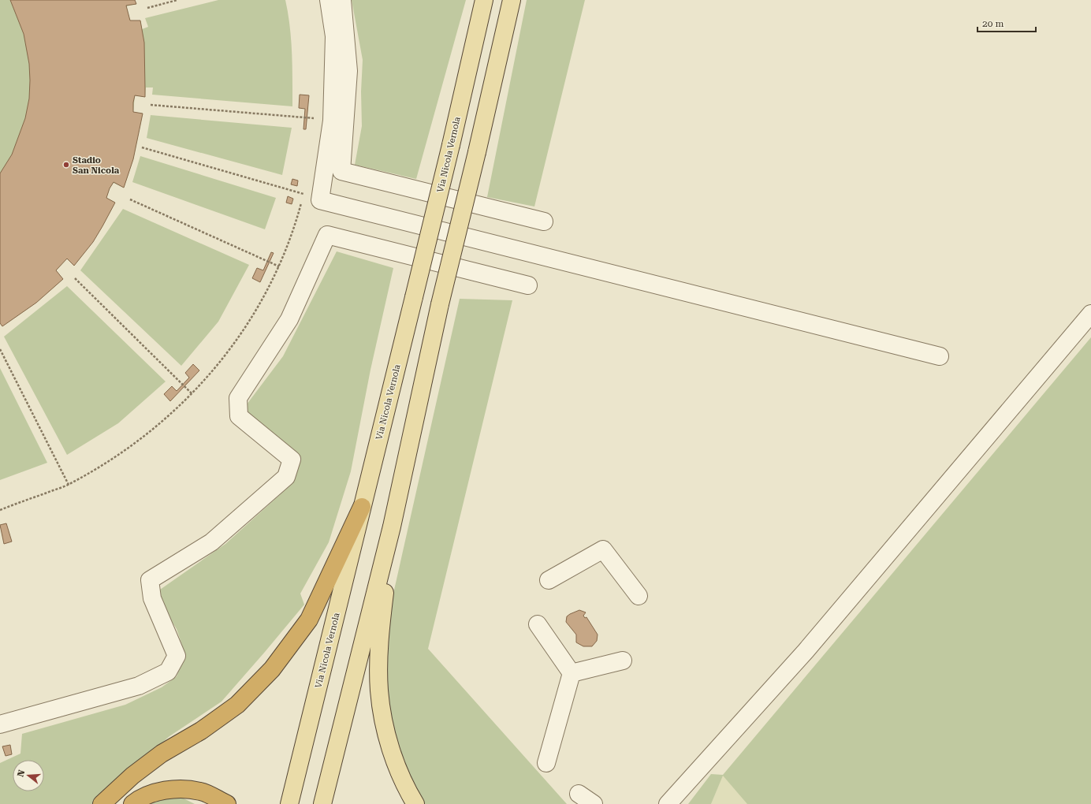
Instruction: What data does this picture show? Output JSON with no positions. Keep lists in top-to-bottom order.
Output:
{
  "streets": {
    "main road": ["Via Nicola Vernola"]
  },
  "places": ["Stadio San Nicola"],
  "scale_bar": "20 m",
  "north": "left"
}
